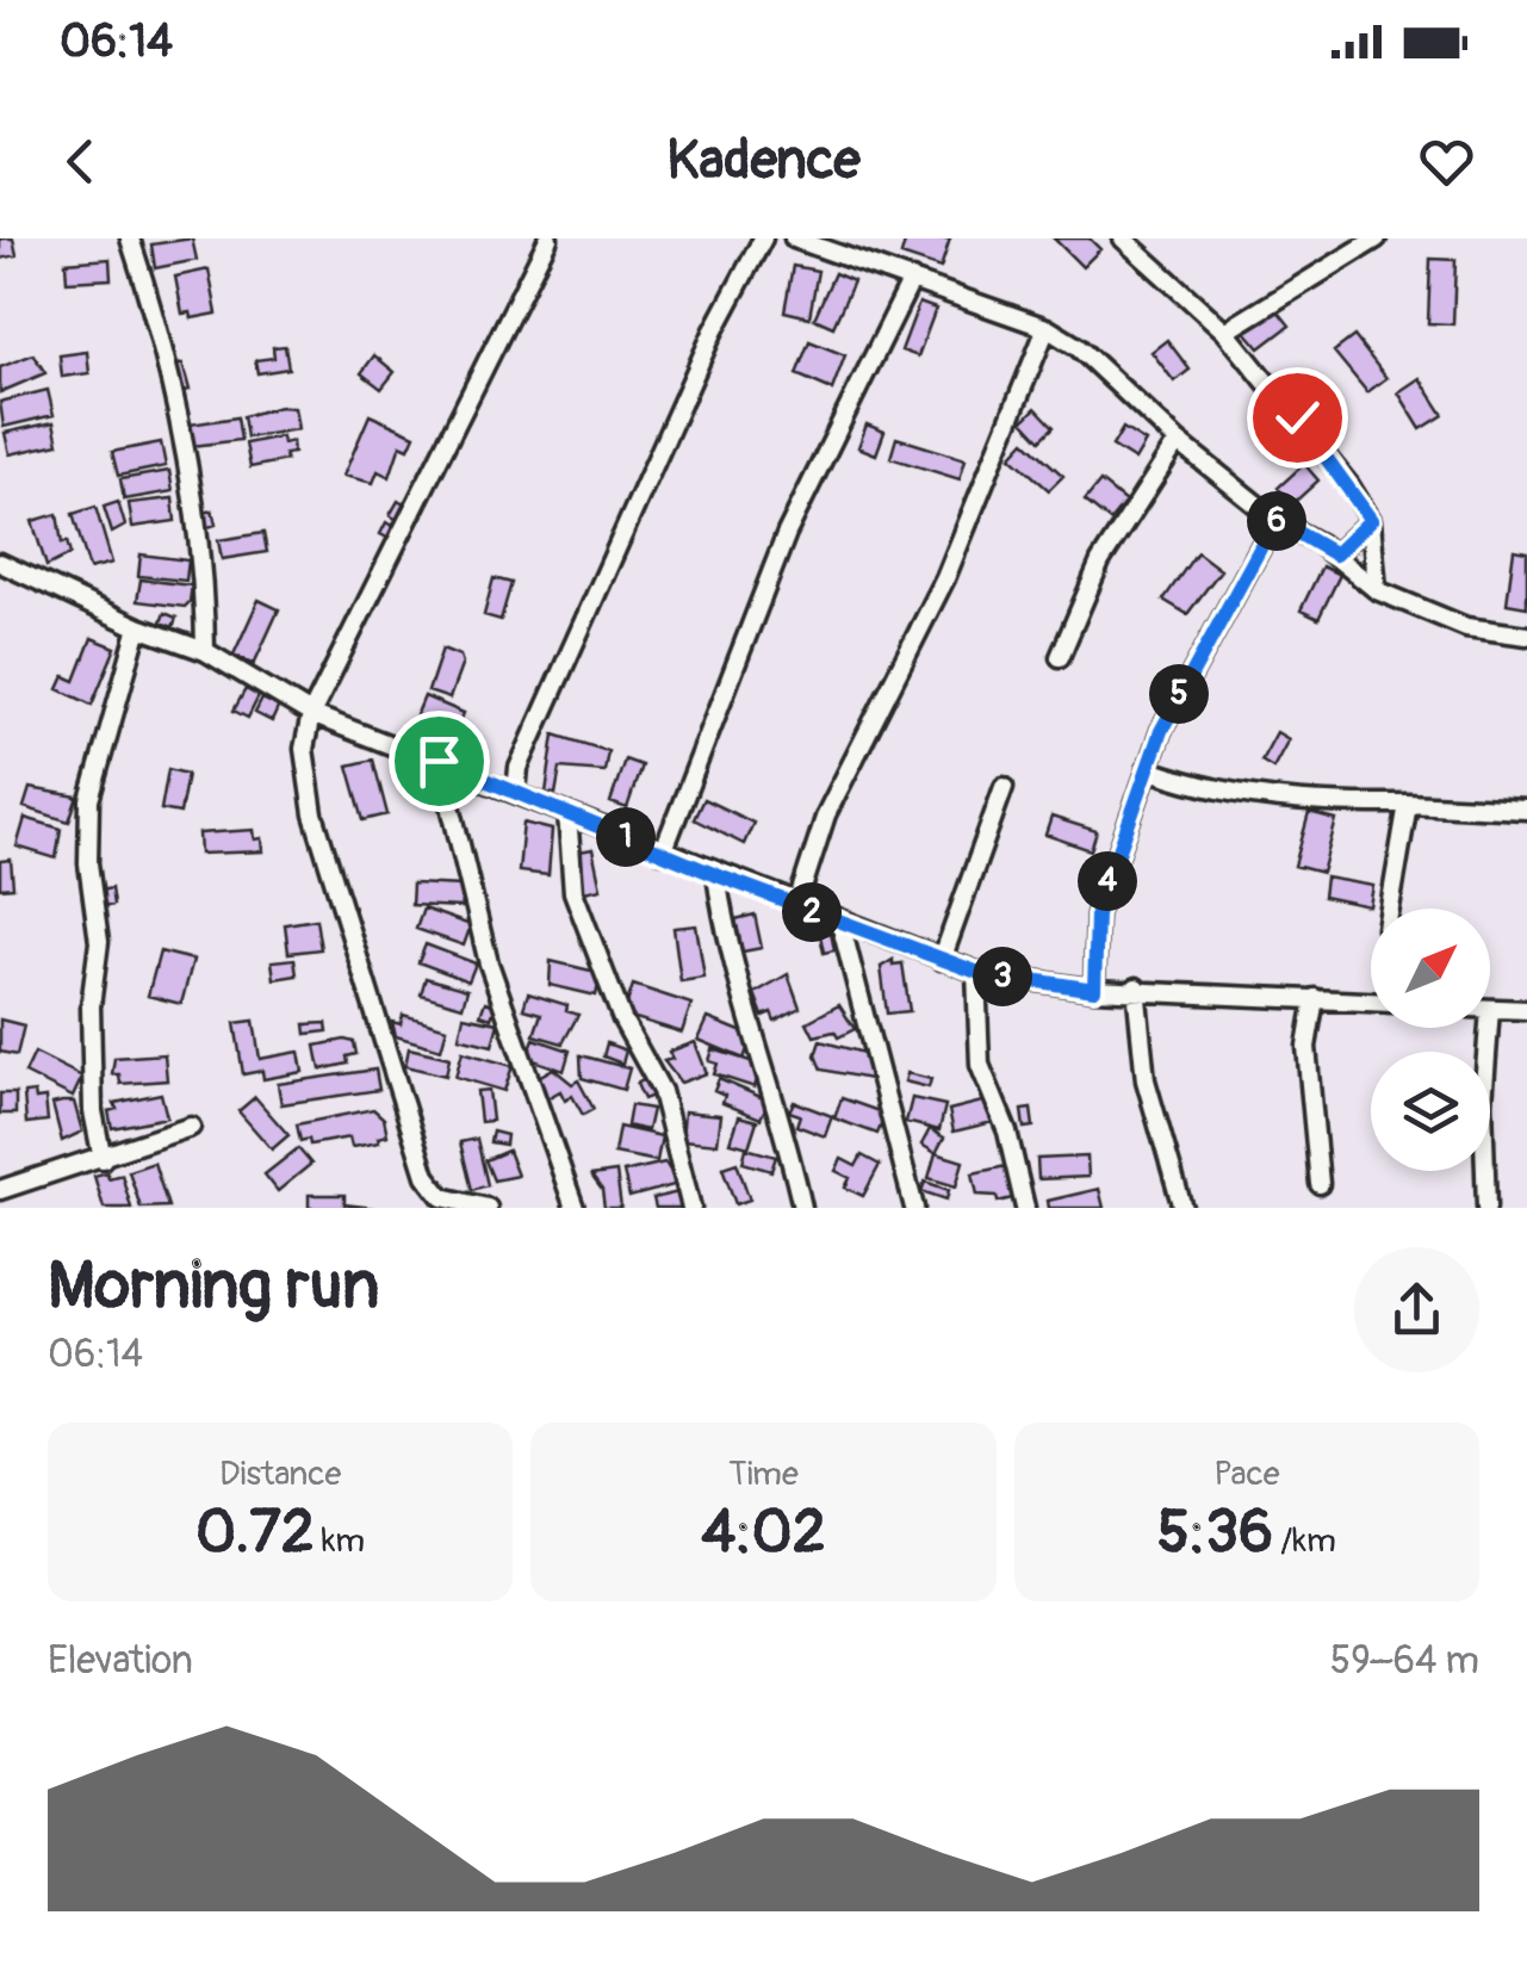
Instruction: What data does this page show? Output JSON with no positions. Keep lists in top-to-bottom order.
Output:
{
  "north": "top right",
  "page": {
    "status": "06:14",
    "header": "Kadence",
    "pins": [
      "6",
      "5",
      "1",
      "4",
      "2",
      "3"
    ],
    "heading": ["Morning run", "06:14"],
    "stats": [
      ["Distance", "0.72 km"],
      ["Time", "4:02"],
      ["Pace", "5:36 /km"]
    ],
    "chart": ["Elevation", "59–64 m"]
  }
}
